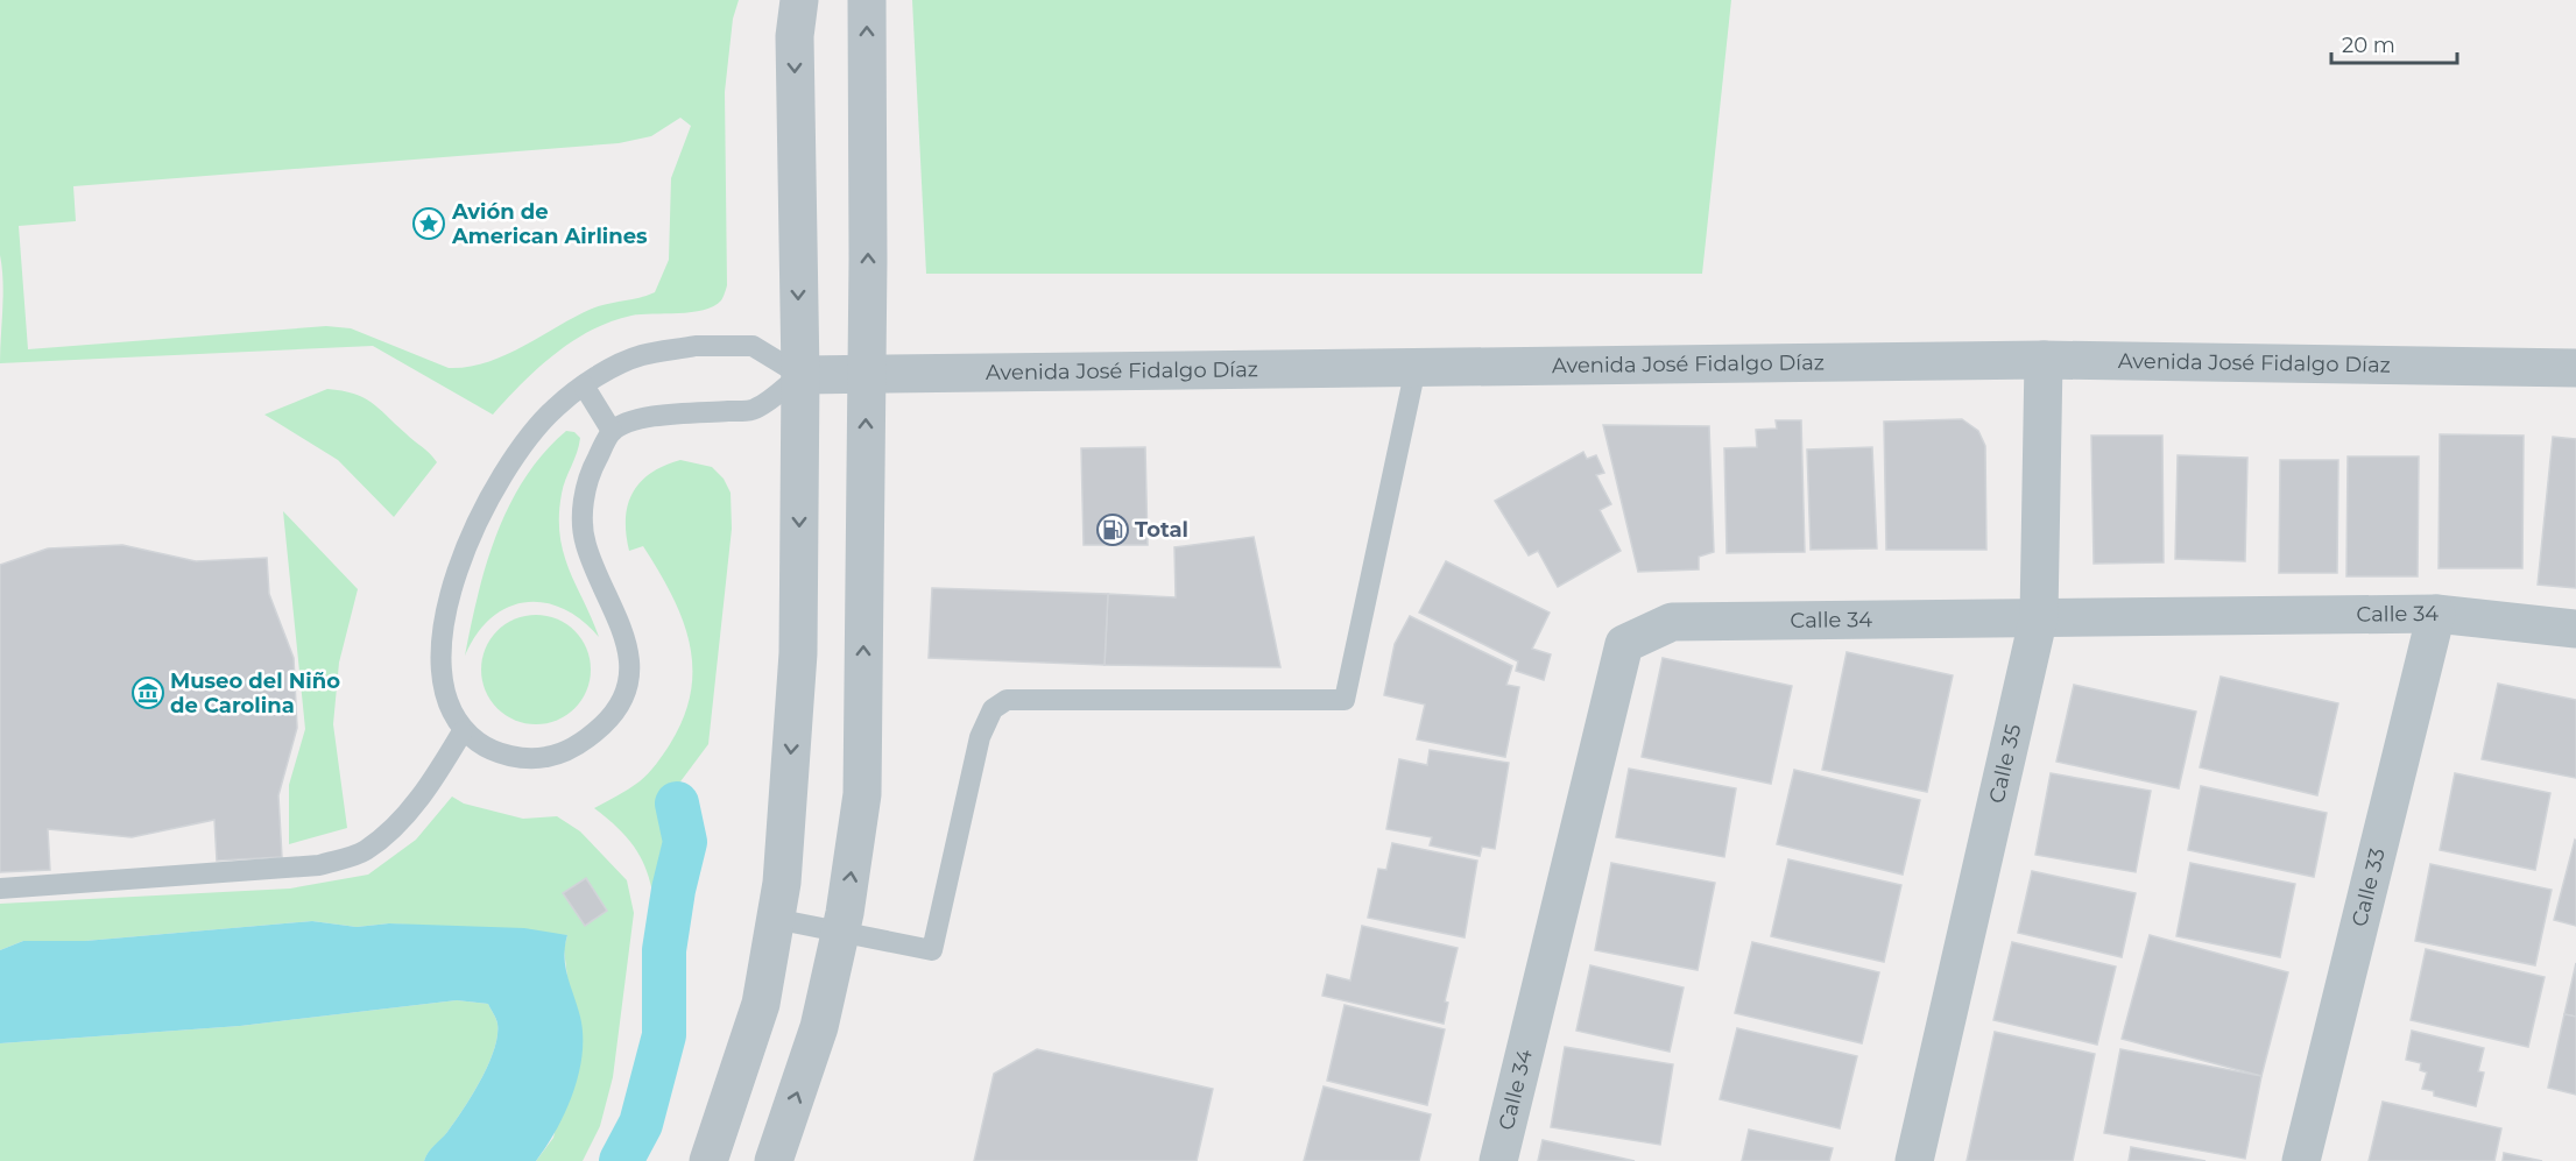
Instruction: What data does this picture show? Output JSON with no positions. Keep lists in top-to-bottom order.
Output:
{
  "streets": {
    "street": [
      "Avenida José Fidalgo Díaz",
      "Calle 34",
      "Calle 35",
      "Calle 33"
    ]
  },
  "crossings": [
    ["Avenida José Fidalgo Díaz", "Calle 35"],
    ["Calle 34", "Calle 35"],
    ["Calle 34", "Calle 33"]
  ],
  "places": {
    "place": ["Avión de American Airlines"],
    "fuel station": ["Total"],
    "museum": ["Museo del Niño de Carolina"]
  },
  "scale_bar": "20 m"
}
